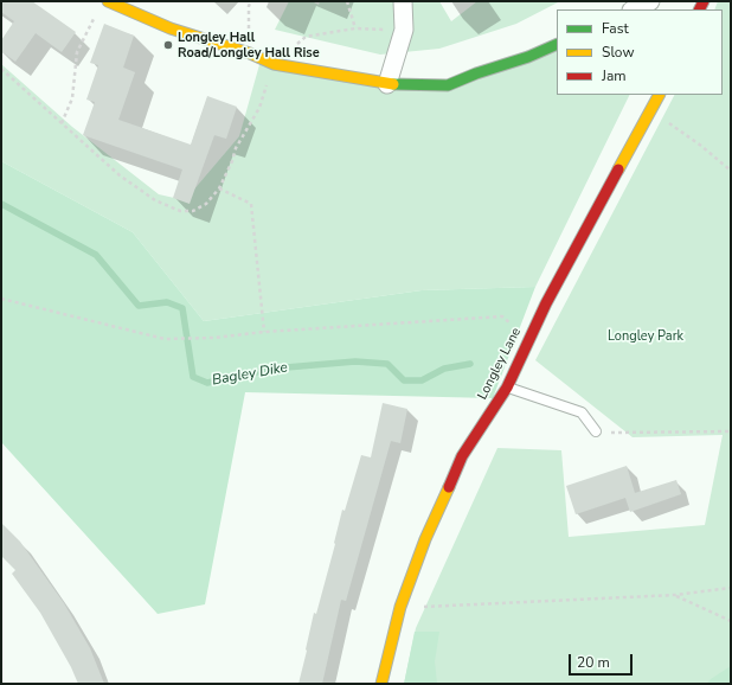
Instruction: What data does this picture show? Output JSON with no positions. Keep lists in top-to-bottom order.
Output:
{
  "streets": {
    "street": ["Longley Lane"]
  },
  "water": ["Bagley Dike"],
  "parks": ["Longley Park"],
  "places": ["Longley Hall Road/Longley Hall Rise"],
  "legend": ["Fast", "Slow", "Jam"],
  "scale_bar": "20 m"
}
